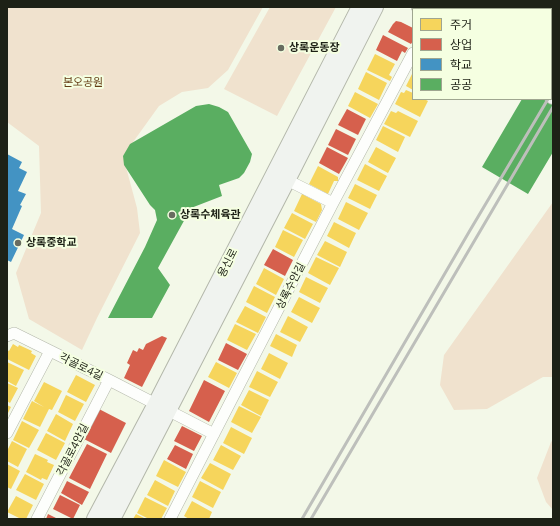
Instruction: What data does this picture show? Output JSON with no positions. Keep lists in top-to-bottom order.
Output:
{
  "streets": {
    "main road": ["용신로"],
    "street": ["상록수안길", "각골로4길", "각골로4안길"]
  },
  "crossings": [
    ["용신로", "각골로4길"],
    ["상록수안길", "각골로4길"],
    ["각골로4길", "각골로4안길"]
  ],
  "parks": ["본오공원"],
  "places": ["상록운동장", "상록수체육관", "상록중학교"],
  "legend": [
    "주거",
    "상업",
    "학교",
    "공공"
  ]
}
